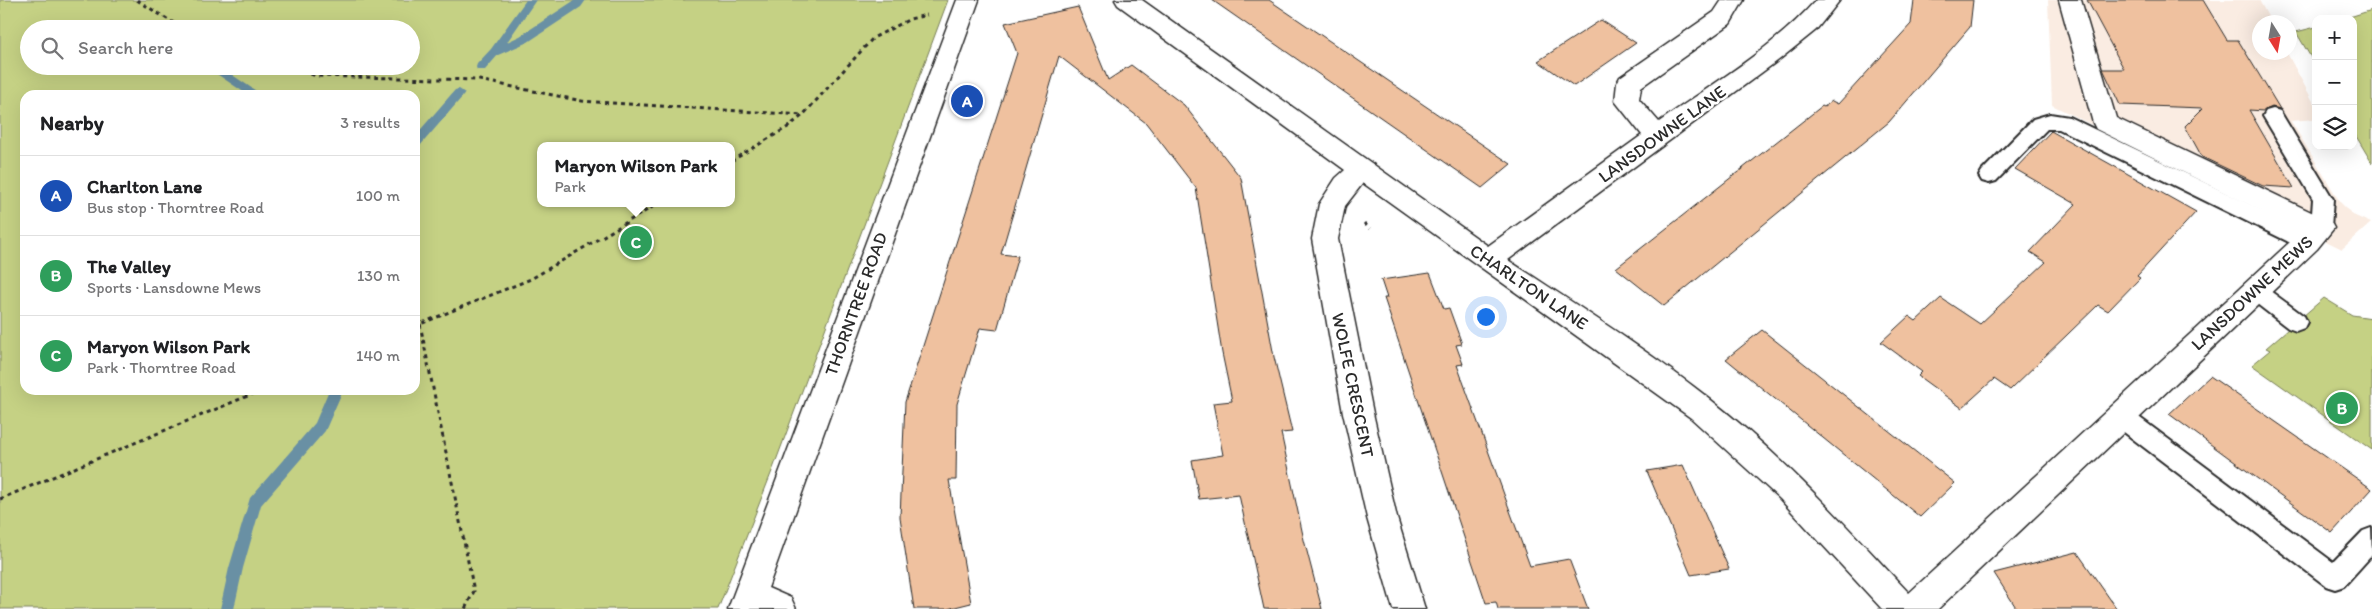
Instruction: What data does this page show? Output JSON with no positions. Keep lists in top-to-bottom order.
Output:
{
  "streets": {
    "street": [
      "LANSDOWNE LANE",
      "CHARLTON LANE",
      "LANSDOWNE MEWS",
      "THORNTREE ROAD",
      "WOLFE CRESCENT"
    ]
  },
  "crossings": [
    ["LANSDOWNE LANE", "CHARLTON LANE"],
    ["CHARLTON LANE", "WOLFE CRESCENT"]
  ],
  "north": "bottom",
  "page": {
    "map_buttons": ["+", "−"],
    "search": "Search here",
    "pins": ["A", "C", "B"],
    "heading": ["Nearby", "3 results"],
    "popup": ["Maryon Wilson Park", "Park"],
    "list": [
      {
        "mark": "A",
        "name": "Charlton Lane",
        "note": "Bus stop · Thorntree Road",
        "value": "100 m"
      },
      {
        "mark": "B",
        "name": "The Valley",
        "note": "Sports · Lansdowne Mews",
        "value": "130 m"
      },
      {
        "mark": "C",
        "name": "Maryon Wilson Park",
        "note": "Park · Thorntree Road",
        "value": "140 m"
      }
    ]
  }
}
